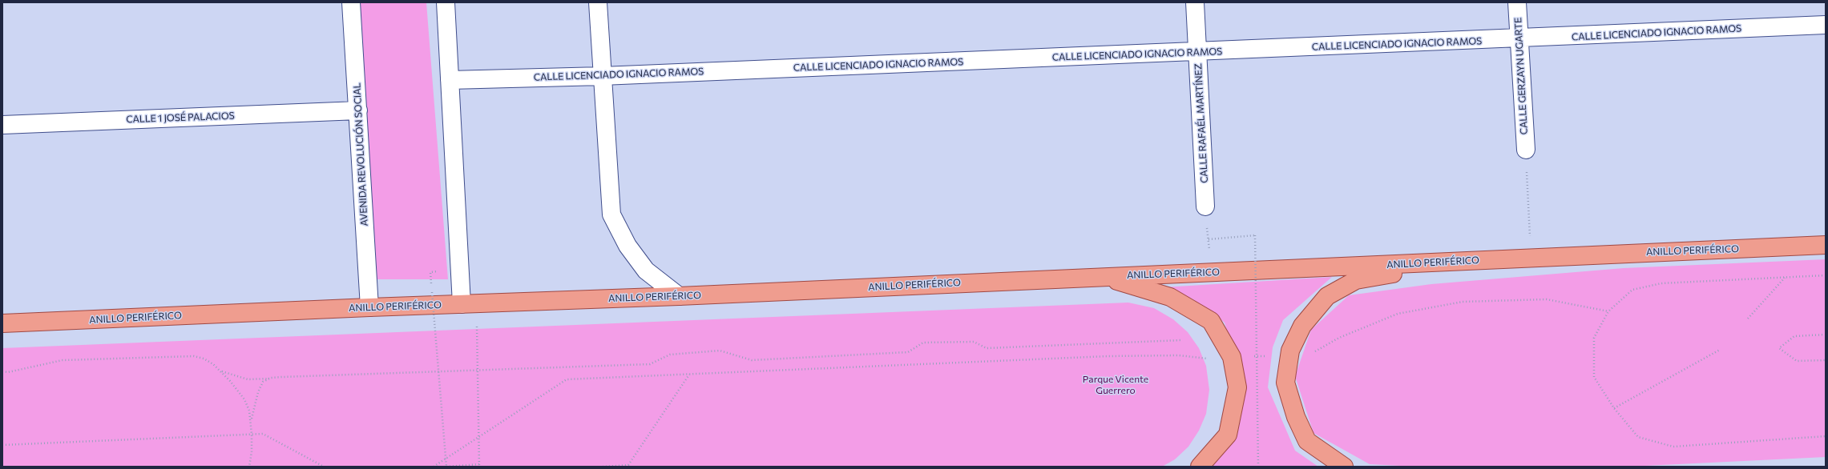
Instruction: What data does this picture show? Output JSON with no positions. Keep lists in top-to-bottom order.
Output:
{
  "streets": {
    "main road": ["ANILLO PERIFÉRICO"],
    "street": [
      "CALLE LICENCIADO IGNACIO RAMOS",
      "CALLE GERZAYN UGARTE",
      "CALLE 1 JOSÉ PALACIOS",
      "CALLE RAFAÉL MARTÍNEZ",
      "AVENIDA REVOLUCIÓN SOCIAL"
    ]
  },
  "crossings": [
    ["CALLE LICENCIADO IGNACIO RAMOS", "CALLE GERZAYN UGARTE"],
    ["CALLE LICENCIADO IGNACIO RAMOS", "CALLE RAFAÉL MARTÍNEZ"],
    ["CALLE 1 JOSÉ PALACIOS", "AVENIDA REVOLUCIÓN SOCIAL"],
    ["AVENIDA REVOLUCIÓN SOCIAL", "ANILLO PERIFÉRICO"]
  ],
  "parks": ["Parque Vicente Guerrero"]
}
